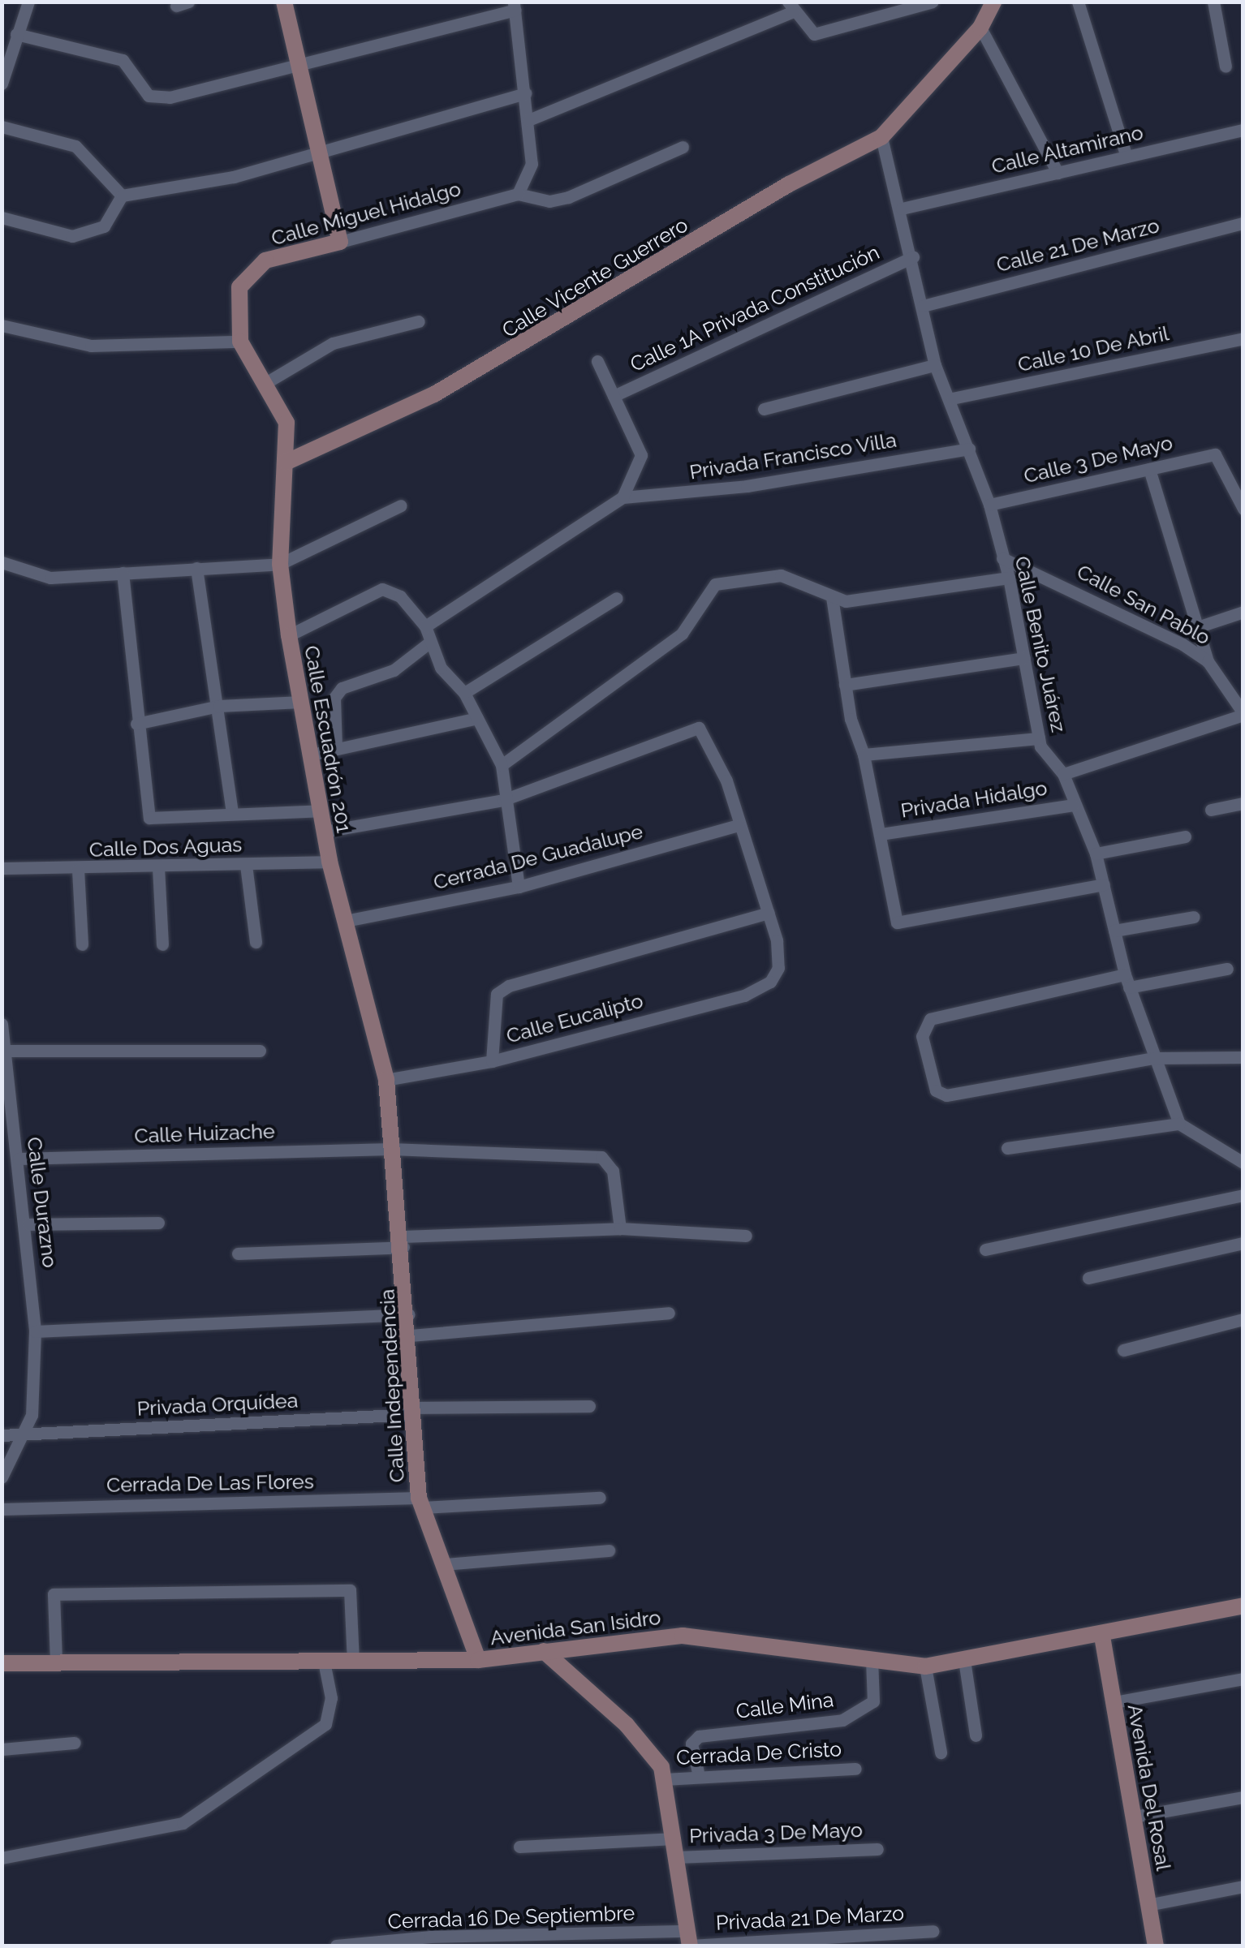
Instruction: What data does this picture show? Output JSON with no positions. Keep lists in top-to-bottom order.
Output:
{
  "streets": {
    "street": [
      "Calle Altamirano",
      "Calle Miguel Hidalgo",
      "Calle 21 De Marzo",
      "Calle Vicente Guerrero",
      "Calle 1A Privada Constitución",
      "Calle 10 De Abril",
      "Privada Francisco Villa",
      "Calle 3 De Mayo",
      "Calle San Pablo",
      "Calle Benito Juárez",
      "Calle Escuadrón 201",
      "Privada Hidalgo",
      "Calle Dos Aguas",
      "Cerrada De Guadalupe",
      "Calle Eucalipto",
      "Calle Huizache",
      "Calle Durazno",
      "Calle Independencia",
      "Privada Orquídea",
      "Cerrada De Las Flores",
      "Avenida San Isidro",
      "Calle Mina",
      "Cerrada De Cristo",
      "Avenida Del Rosal",
      "Privada 3 De Mayo",
      "Cerrada 16 De Septiembre",
      "Privada 21 De Marzo"
    ]
  },
  "crossings": [
    ["Calle Altamirano", "Calle Benito Juárez"],
    ["Calle Miguel Hidalgo", "Calle Escuadrón 201"],
    ["Calle 21 De Marzo", "Calle Benito Juárez"],
    ["Calle Vicente Guerrero", "Calle Benito Juárez"],
    ["Calle Vicente Guerrero", "Calle Escuadrón 201"],
    ["Calle 1A Privada Constitución", "Calle Benito Juárez"],
    ["Calle 10 De Abril", "Calle Benito Juárez"],
    ["Privada Francisco Villa", "Calle Benito Juárez"],
    ["Calle 3 De Mayo", "Calle Benito Juárez"],
    ["Calle San Pablo", "Calle Benito Juárez"],
    ["Calle Benito Juárez", "Privada Hidalgo"],
    ["Calle Escuadrón 201", "Calle Dos Aguas"],
    ["Calle Escuadrón 201", "Cerrada De Guadalupe"],
    ["Calle Escuadrón 201", "Calle Eucalipto"],
    ["Calle Escuadrón 201", "Calle Huizache"],
    ["Calle Escuadrón 201", "Calle Independencia"],
    ["Calle Huizache", "Calle Durazno"],
    ["Calle Huizache", "Calle Independencia"],
    ["Calle Durazno", "Privada Orquídea"],
    ["Calle Independencia", "Privada Orquídea"],
    ["Calle Independencia", "Cerrada De Las Flores"],
    ["Calle Independencia", "Avenida San Isidro"],
    ["Avenida San Isidro", "Calle Mina"],
    ["Avenida San Isidro", "Avenida Del Rosal"],
    ["Calle Mina", "Cerrada De Cristo"],
    ["Cerrada 16 De Septiembre", "Privada 21 De Marzo"]
  ]
}
